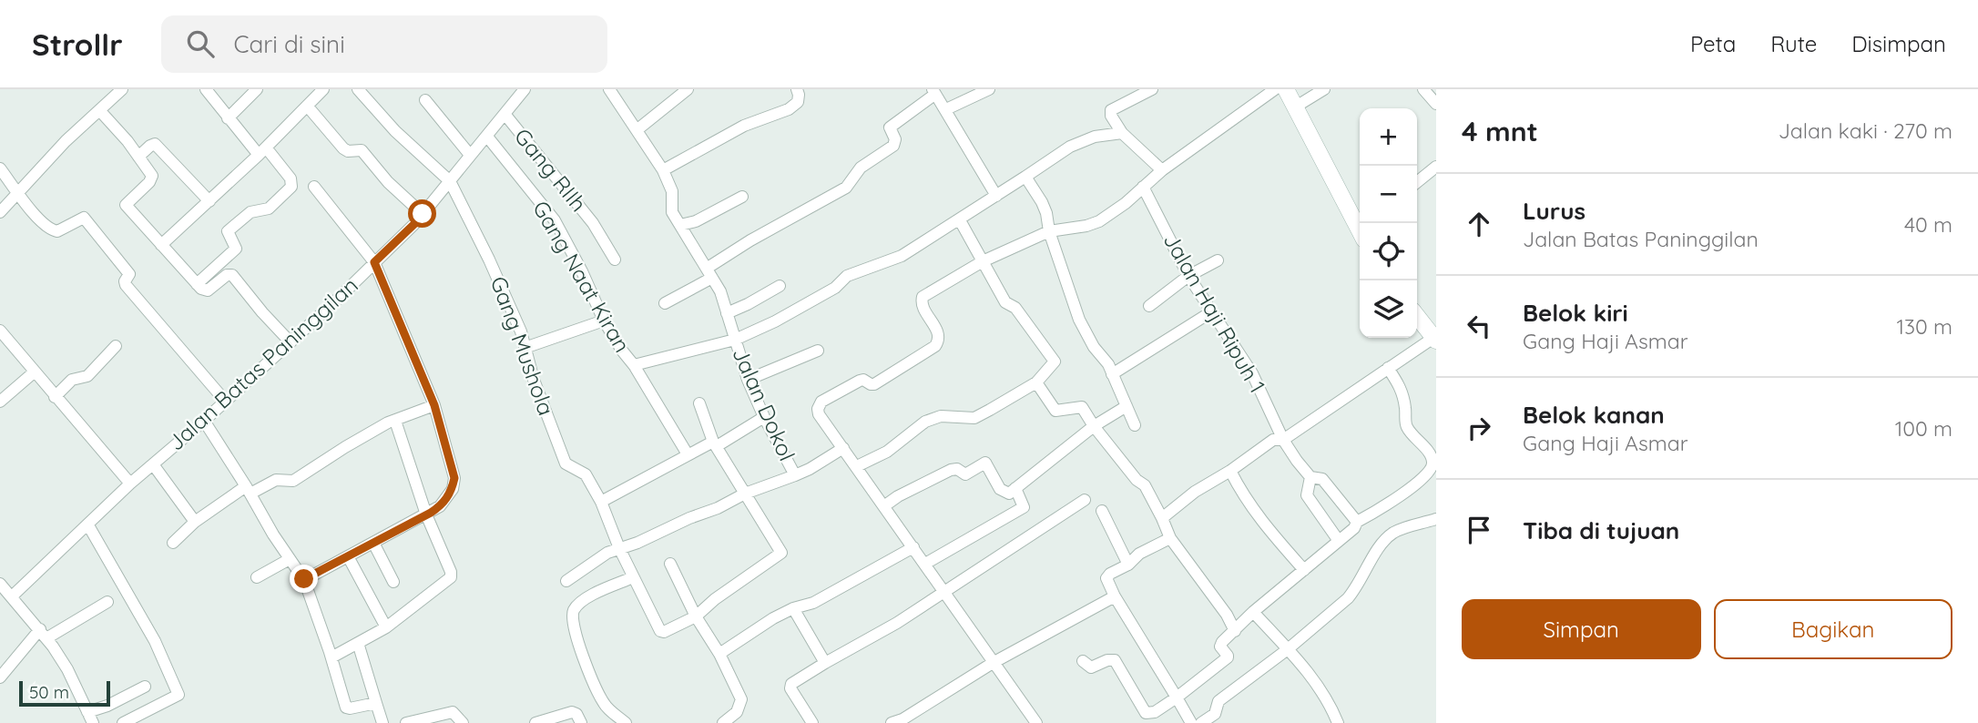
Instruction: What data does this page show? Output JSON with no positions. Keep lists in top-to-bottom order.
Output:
{
  "streets": {
    "street": [
      "Gang RIIh",
      "Gang Naat Kiran",
      "Jalan Haji Ripuh 1",
      "Gang Mushola",
      "Jalan Batas Paninggilan",
      "Jalan Dokol"
    ]
  },
  "crossings": [
    ["Gang RIIh", "Jalan Batas Paninggilan"],
    ["Gang Naat Kiran", "Jalan Batas Paninggilan"],
    ["Gang Mushola", "Jalan Batas Paninggilan"]
  ],
  "scale_bar": "50 m",
  "page": {
    "header": "Strollr",
    "search": "Cari di sini",
    "nav": ["Peta", "Rute", "Disimpan"],
    "heading": ["4 mnt", "Jalan kaki · 270 m"],
    "map_buttons": ["+", "−"],
    "list": [
      ["Lurus", "Jalan Batas Paninggilan", "40 m"],
      ["Belok kiri", "Gang Haji Asmar", "130 m"],
      ["Belok kanan", "Gang Haji Asmar", "100 m"],
      "Tiba di tujuan"
    ],
    "buttons": ["Simpan", "Bagikan"],
    "scale": "50 m"
  }
}
